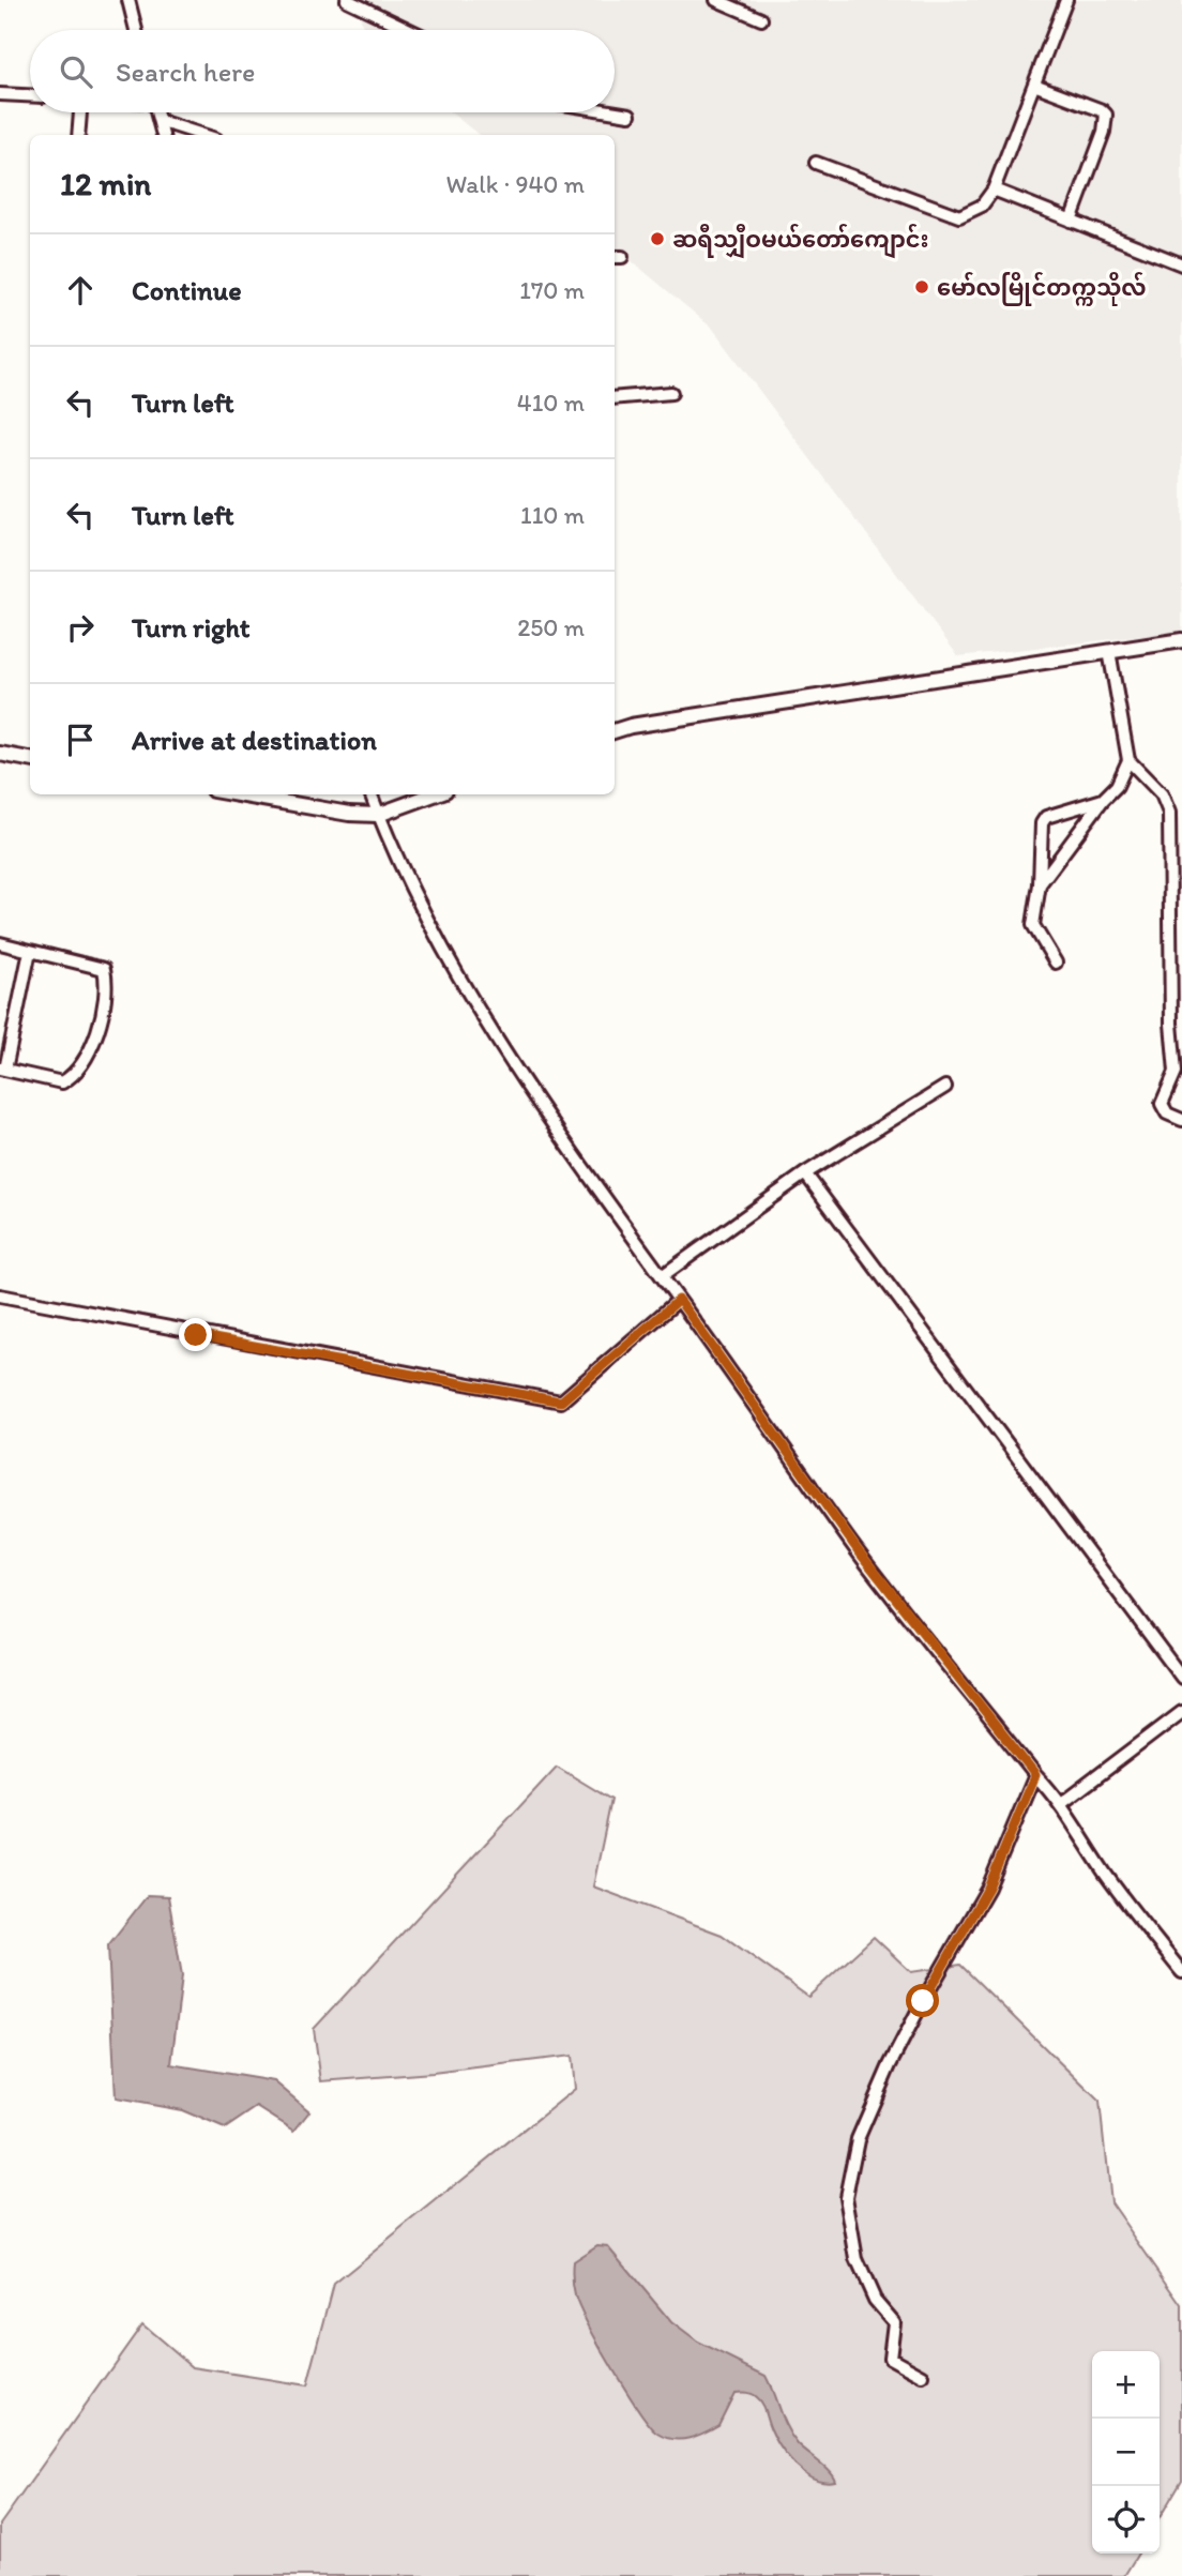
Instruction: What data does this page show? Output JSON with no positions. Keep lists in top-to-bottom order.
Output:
{
  "places": ["ဆရီသျှီဝမယ်တော်ကျောင်း", "မော်လမြိုင်တက္ကသိုလ်"],
  "page": {
    "search": "Search here",
    "heading": ["12 min", "Walk · 940 m"],
    "list": [
      ["Continue", "170 m"],
      ["Turn left", "410 m"],
      ["Turn left", "110 m"],
      ["Turn right", "250 m"],
      "Arrive at destination"
    ],
    "map_buttons": ["+", "−"]
  }
}
